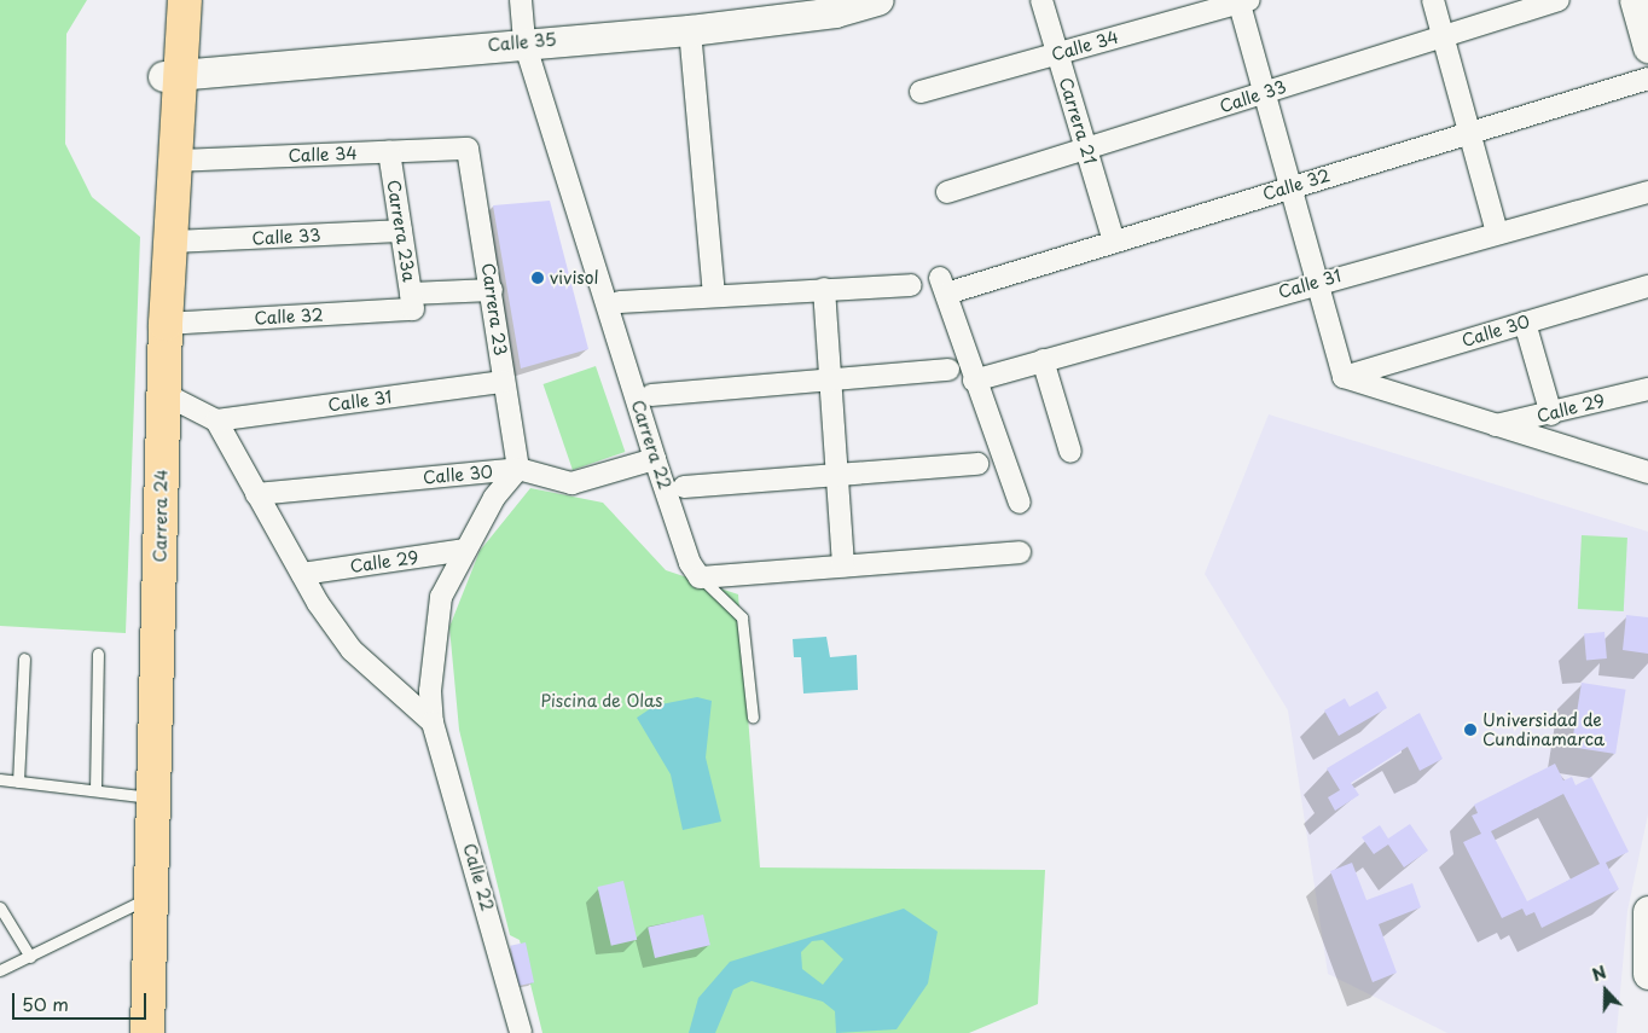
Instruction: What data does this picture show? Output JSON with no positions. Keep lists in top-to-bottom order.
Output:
{
  "streets": {
    "main road": ["Carrera 24"],
    "street": [
      "Calle 35",
      "Calle 34",
      "Calle 33",
      "Carrera 21",
      "Calle 32",
      "Carrera 23a",
      "Calle 31",
      "Carrera 23",
      "Calle 30",
      "Calle 29",
      "Carrera 22",
      "Calle 22"
    ]
  },
  "crossings": [
    ["Calle 35", "Carrera 22"],
    ["Calle 35", "Carrera 24"],
    ["Calle 34", "Carrera 21"],
    ["Calle 34", "Carrera 23a"],
    ["Calle 34", "Carrera 23"],
    ["Calle 34", "Carrera 24"],
    ["Calle 33", "Carrera 21"],
    ["Calle 33", "Carrera 23a"],
    ["Calle 33", "Carrera 24"],
    ["Carrera 21", "Calle 32"],
    ["Calle 32", "Carrera 23a"],
    ["Calle 32", "Calle 31"],
    ["Calle 32", "Carrera 23"],
    ["Calle 32", "Carrera 24"],
    ["Calle 31", "Carrera 23"],
    ["Carrera 23", "Calle 30"],
    ["Carrera 23", "Calle 22"],
    ["Calle 30", "Carrera 22"],
    ["Calle 30", "Calle 22"],
    ["Calle 29", "Calle 22"]
  ],
  "parks": ["Piscina de Olas"],
  "places": ["vivisol", "Universidad de Cundinamarca"],
  "scale_bar": "50 m",
  "north": "top"
}
